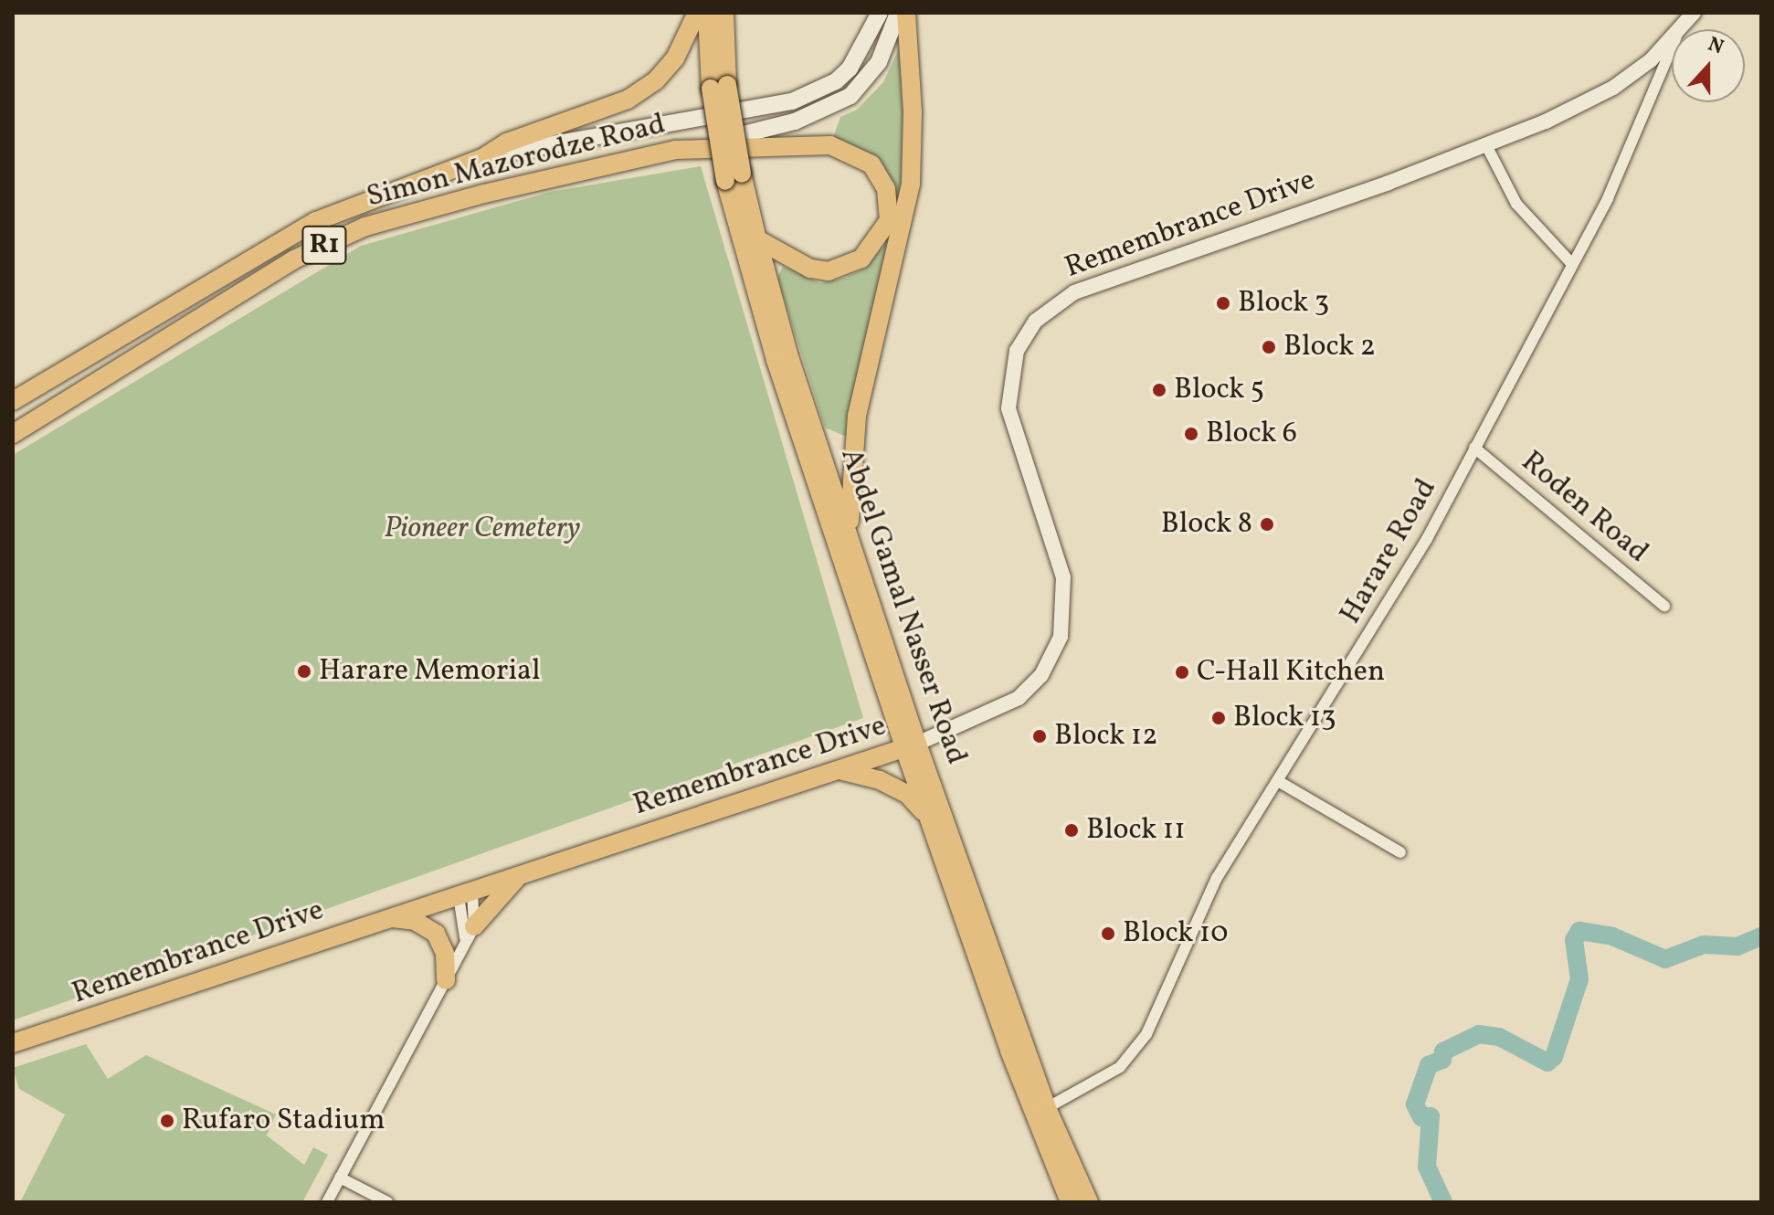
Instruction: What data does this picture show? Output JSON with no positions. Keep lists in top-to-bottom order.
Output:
{
  "streets": {
    "main road": [
      "Simon Mazorodze Road",
      "Remembrance Drive",
      "R1",
      "Abdel Gamal Nasser Road"
    ],
    "street": ["Roden Road", "Harare Road"]
  },
  "crossings": [
    ["Remembrance Drive", "Abdel Gamal Nasser Road"],
    ["Roden Road", "Harare Road"],
    ["Harare Road", "Abdel Gamal Nasser Road"]
  ],
  "parks": ["Pioneer Cemetery"],
  "places": [
    "Block 3",
    "Block 2",
    "Block 5",
    "Block 6",
    "Block 8",
    "Harare Memorial",
    "C-Hall Kitchen",
    "Block 13",
    "Block 12",
    "Block 11",
    "Block 10",
    "Rufaro Stadium"
  ],
  "north": "top"
}
